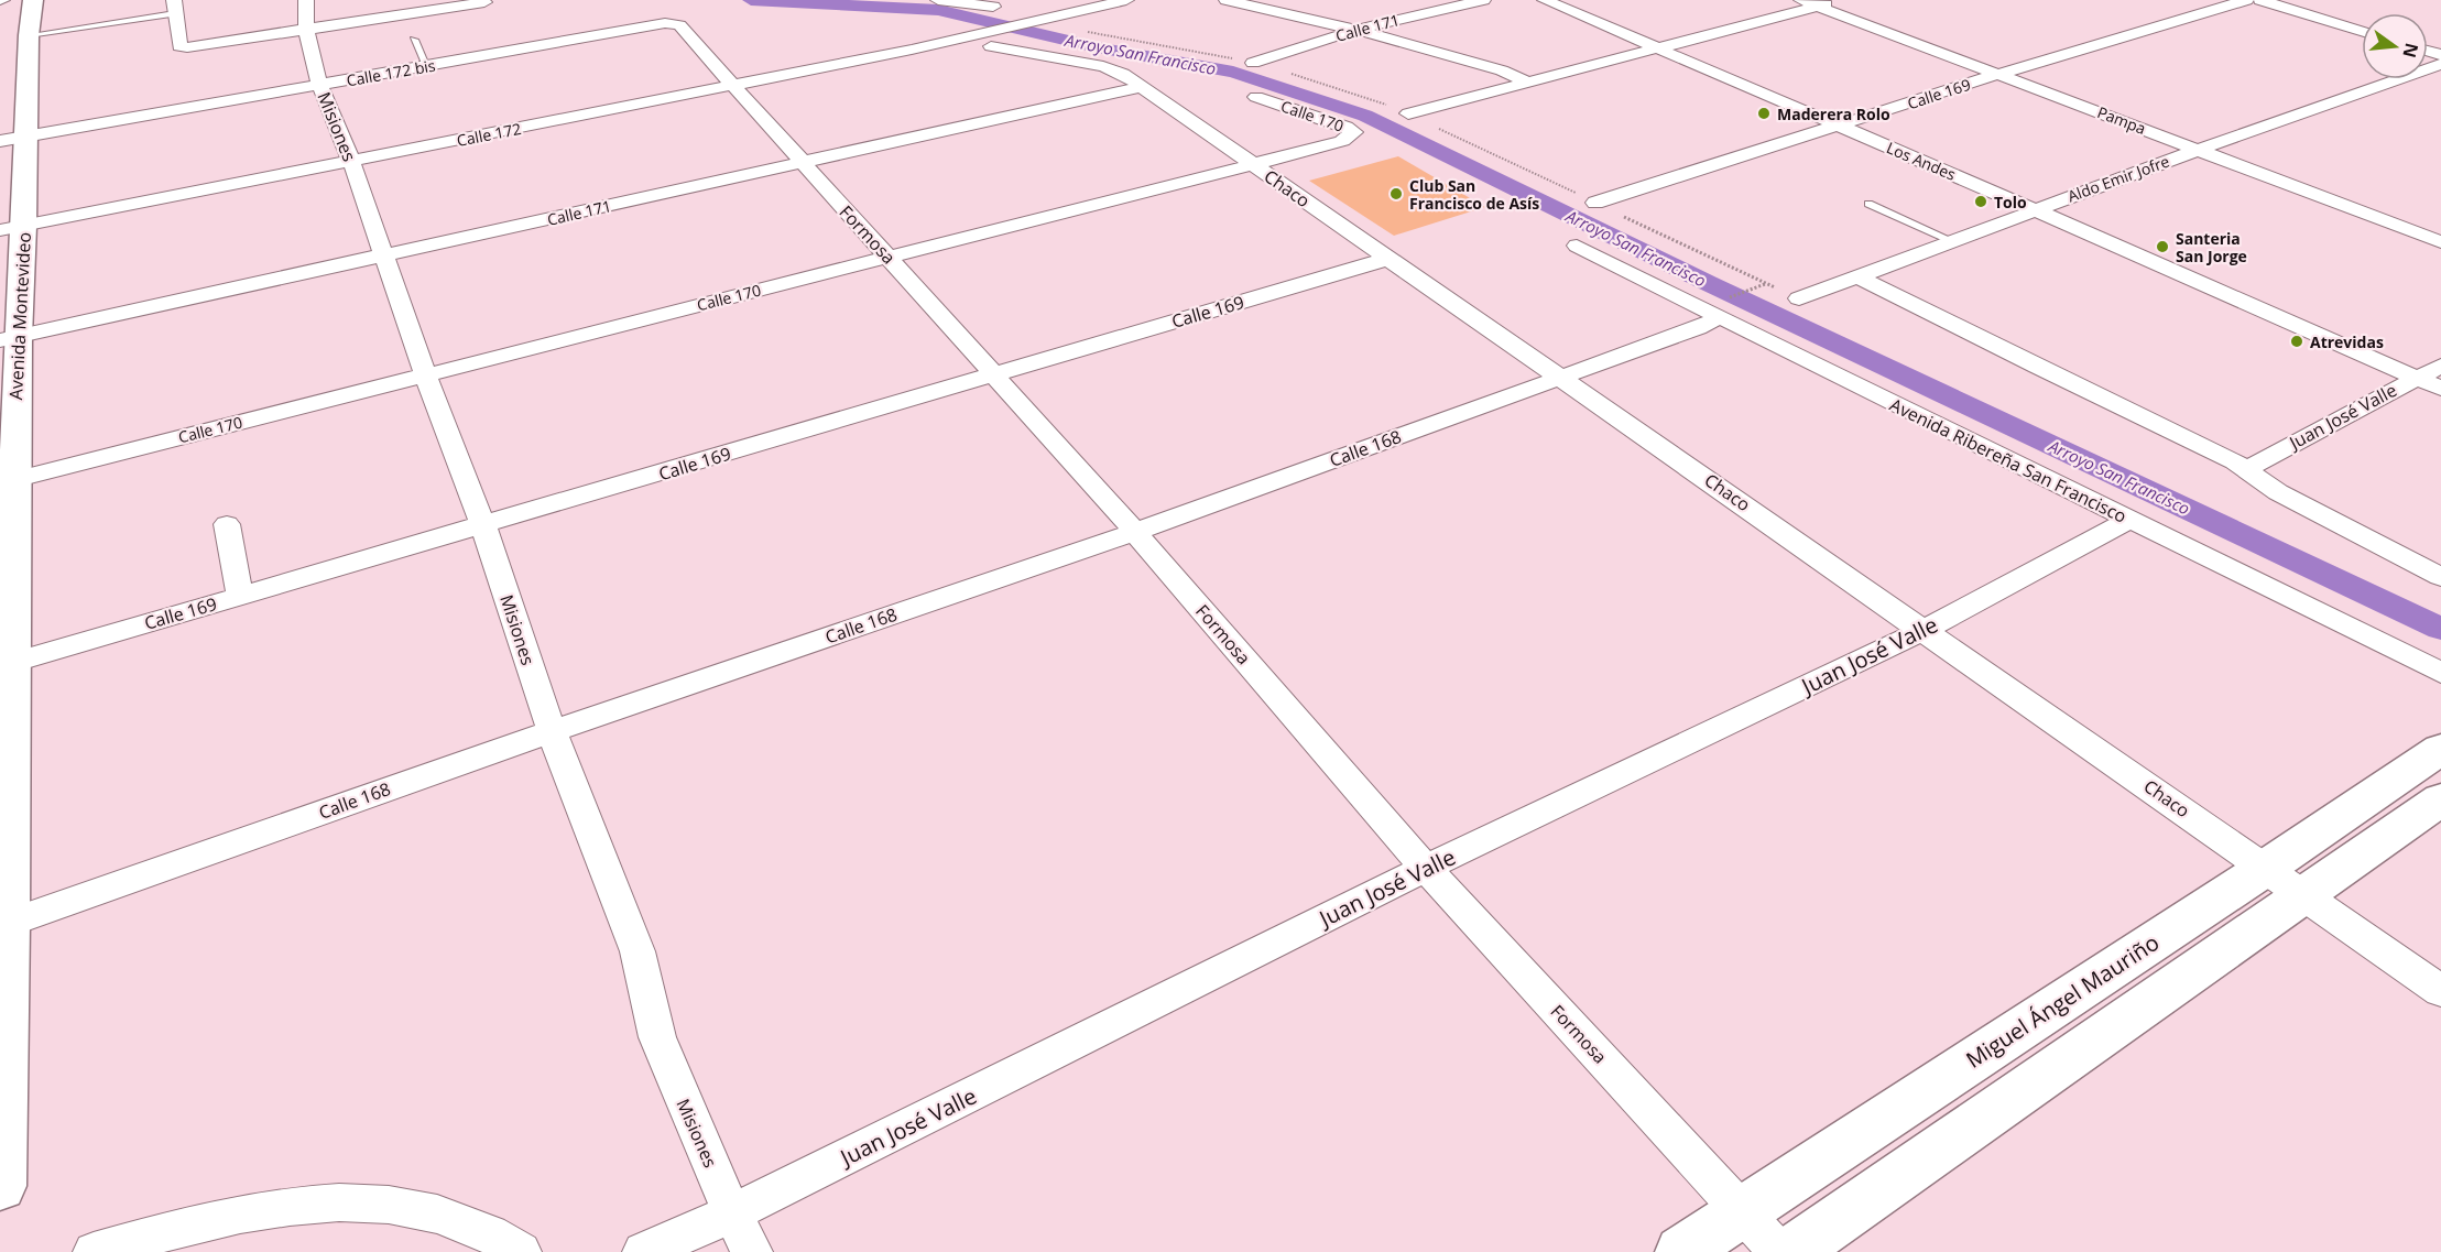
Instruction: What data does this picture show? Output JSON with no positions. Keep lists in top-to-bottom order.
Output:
{
  "streets": {
    "street": [
      "Calle 171",
      "Calle 172 bis",
      "Calle 169",
      "Calle 170",
      "Pampa",
      "Misiones",
      "Calle 172",
      "Los Andes",
      "Aldo Emir Jofre",
      "Chaco",
      "Formosa",
      "Avenida Montevideo",
      "Juan José Valle",
      "Calle 168",
      "Avenida Ribereña San Francisco",
      "Miguel Ángel Mauriño"
    ]
  },
  "crossings": [
    ["Calle 171", "Misiones"],
    ["Calle 171", "Chaco"],
    ["Calle 171", "Formosa"],
    ["Calle 171", "Avenida Montevideo"],
    ["Calle 172 bis", "Misiones"],
    ["Calle 172 bis", "Formosa"],
    ["Calle 172 bis", "Avenida Montevideo"],
    ["Calle 169", "Pampa"],
    ["Calle 169", "Misiones"],
    ["Calle 169", "Los Andes"],
    ["Calle 169", "Chaco"],
    ["Calle 169", "Formosa"],
    ["Calle 169", "Avenida Montevideo"],
    ["Calle 170", "Misiones"],
    ["Calle 170", "Chaco"],
    ["Calle 170", "Formosa"],
    ["Calle 170", "Avenida Montevideo"],
    ["Pampa", "Aldo Emir Jofre"],
    ["Misiones", "Calle 172"],
    ["Misiones", "Juan José Valle"],
    ["Misiones", "Calle 168"],
    ["Calle 172", "Chaco"],
    ["Calle 172", "Formosa"],
    ["Calle 172", "Avenida Montevideo"],
    ["Los Andes", "Aldo Emir Jofre"],
    ["Los Andes", "Juan José Valle"],
    ["Chaco", "Juan José Valle"],
    ["Chaco", "Calle 168"],
    ["Chaco", "Miguel Ángel Mauriño"],
    ["Formosa", "Juan José Valle"],
    ["Formosa", "Calle 168"],
    ["Formosa", "Miguel Ángel Mauriño"],
    ["Avenida Montevideo", "Calle 168"],
    ["Juan José Valle", "Avenida Ribereña San Francisco"],
    ["Calle 168", "Avenida Ribereña San Francisco"]
  ],
  "water": ["Arroyo San Francisco"],
  "places": [
    "Maderera Rolo",
    "Club San Francisco de Asís",
    "Tolo",
    "Santeria San Jorge",
    "Atrevidas"
  ],
  "north": "right"
}
